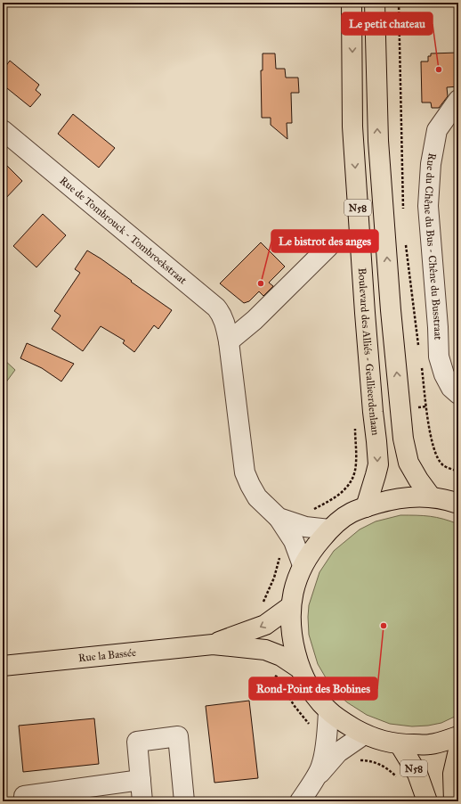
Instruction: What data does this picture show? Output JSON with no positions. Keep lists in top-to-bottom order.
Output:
{
  "streets": {
    "main road": ["N58", "Boulevard des Alliés - Geallieerdenlaan", "Rue la Bassée"],
    "street": ["Rue de Tombrouck - Tombroekstraat", "Rue du Chêne du Bus - Chêne du Busstraat"]
  },
  "places": ["Le petit chateau", "Le bistrot des anges", "Rond-Point des Bobines"]
}
